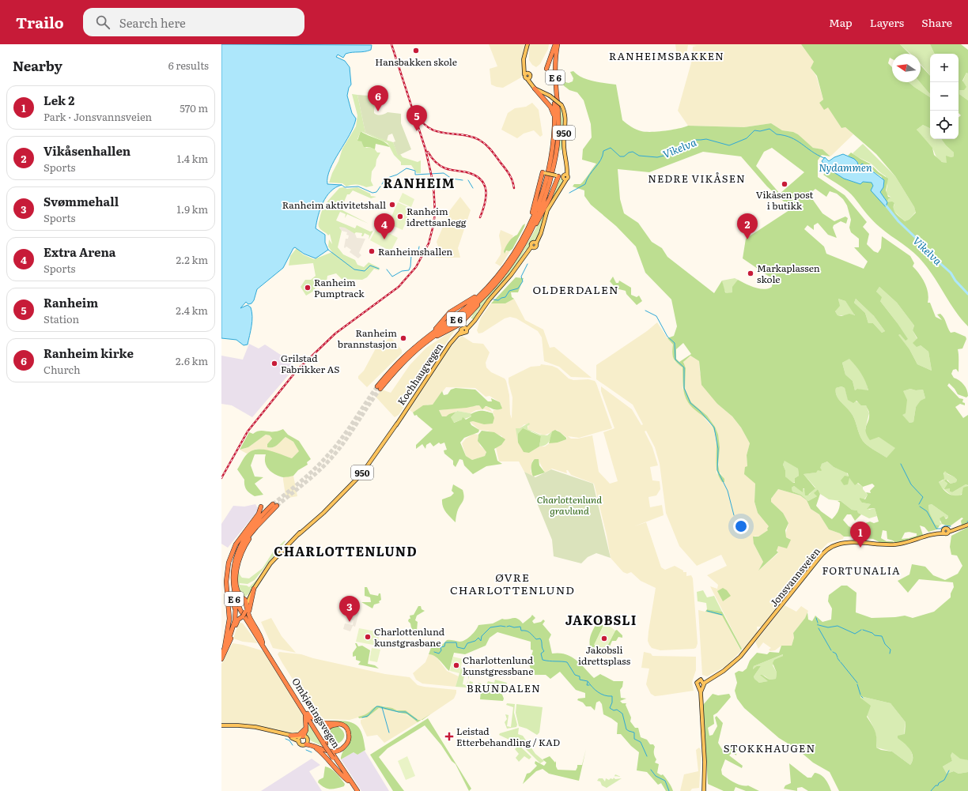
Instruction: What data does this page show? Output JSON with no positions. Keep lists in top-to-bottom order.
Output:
{
  "streets": {
    "highway": ["E 6", "Omkjøringsvegen"],
    "main road": ["950", "Kochhaugvegen", "Jonsvannsveien"]
  },
  "crossings": [
    ["E 6", "950"],
    ["E 6", "Kochhaugvegen"],
    ["E 6", "Omkjøringsvegen"],
    ["950", "Kochhaugvegen"]
  ],
  "districts": [
    "RANHEIMSBAKKEN",
    "NEDRE VIKÅSEN",
    "RANHEIM",
    "OLDERDALEN",
    "CHARLOTTENLUND",
    "FORTUNALIA",
    "ØVRE CHARLOTTENLUND",
    "JAKOBSLI",
    "BRUNDALEN",
    "STOKKHAUGEN"
  ],
  "water": ["Vikelva", "Nydammen"],
  "parks": ["Charlottenlund gravlund"],
  "places": {
    "other": [
      "Hansbakken skole",
      "Vikåsen post i butikk",
      "Ranheim aktivitetshall",
      "Ranheim idrettsanlegg",
      "Ranheimshallen",
      "Markaplassen skole",
      "Ranheim Pumptrack",
      "Ranheim brannstasjon",
      "Grilstad Fabrikker AS",
      "Charlottenlund kunstgrasbane",
      "Jakobsli idrettsplass",
      "Charlottenlund kunstgressbane"
    ],
    "health": ["Leistad Etterbehandling / KAD"]
  },
  "north": "left",
  "page": {
    "header": "Trailo",
    "search": "Search here",
    "nav": ["Map", "Layers", "Share"],
    "heading": ["Nearby", "6 results"],
    "map_buttons": ["+", "−"],
    "list": [
      {
        "mark": "1",
        "name": "Lek 2",
        "note": "Park · Jonsvannsveien",
        "value": "570 m"
      },
      {
        "mark": "2",
        "name": "Vikåsenhallen",
        "note": "Sports",
        "value": "1.4 km"
      },
      {
        "mark": "3",
        "name": "Svømmehall",
        "note": "Sports",
        "value": "1.9 km"
      },
      {
        "mark": "4",
        "name": "Extra Arena",
        "note": "Sports",
        "value": "2.2 km"
      },
      {
        "mark": "5",
        "name": "Ranheim",
        "note": "Station",
        "value": "2.4 km"
      },
      {
        "mark": "6",
        "name": "Ranheim kirke",
        "note": "Church",
        "value": "2.6 km"
      }
    ],
    "pins": [
      "6",
      "5",
      "2",
      "4",
      "1",
      "3"
    ]
  }
}
